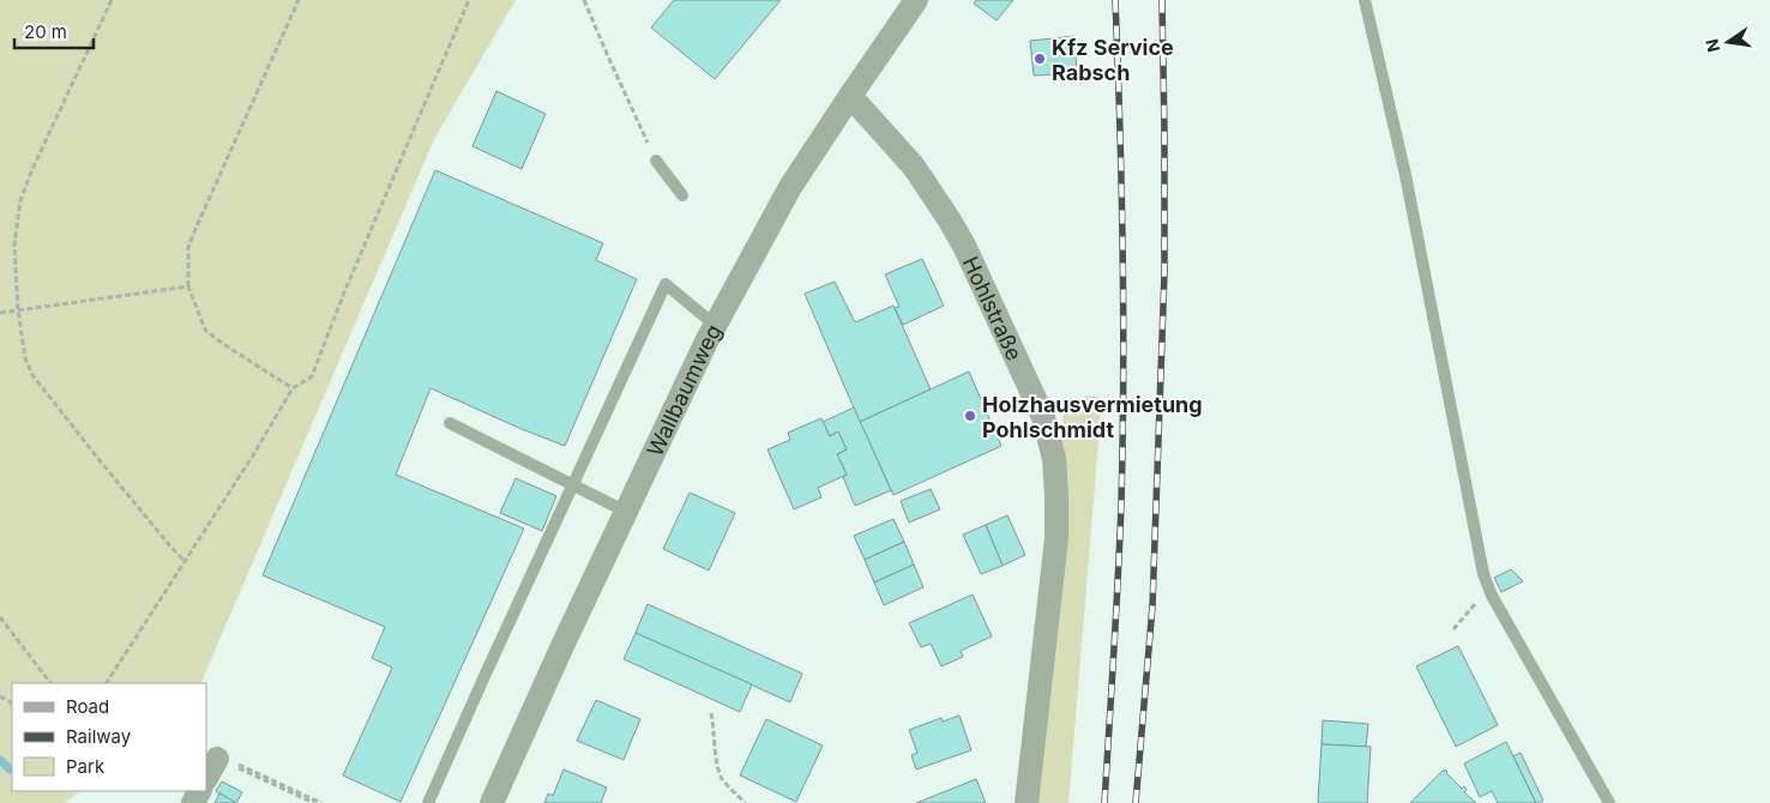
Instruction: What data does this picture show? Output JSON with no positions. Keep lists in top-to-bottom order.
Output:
{
  "streets": {
    "street": ["Hohlstraße", "Wallbaumweg"]
  },
  "crossings": [
    ["Hohlstraße", "Wallbaumweg"]
  ],
  "places": ["Kfz Service Rabsch", "Holzhausvermietung Pohlschmidt"],
  "legend": ["Road", "Railway", "Park"],
  "scale_bar": "20 m",
  "north": "left"
}
